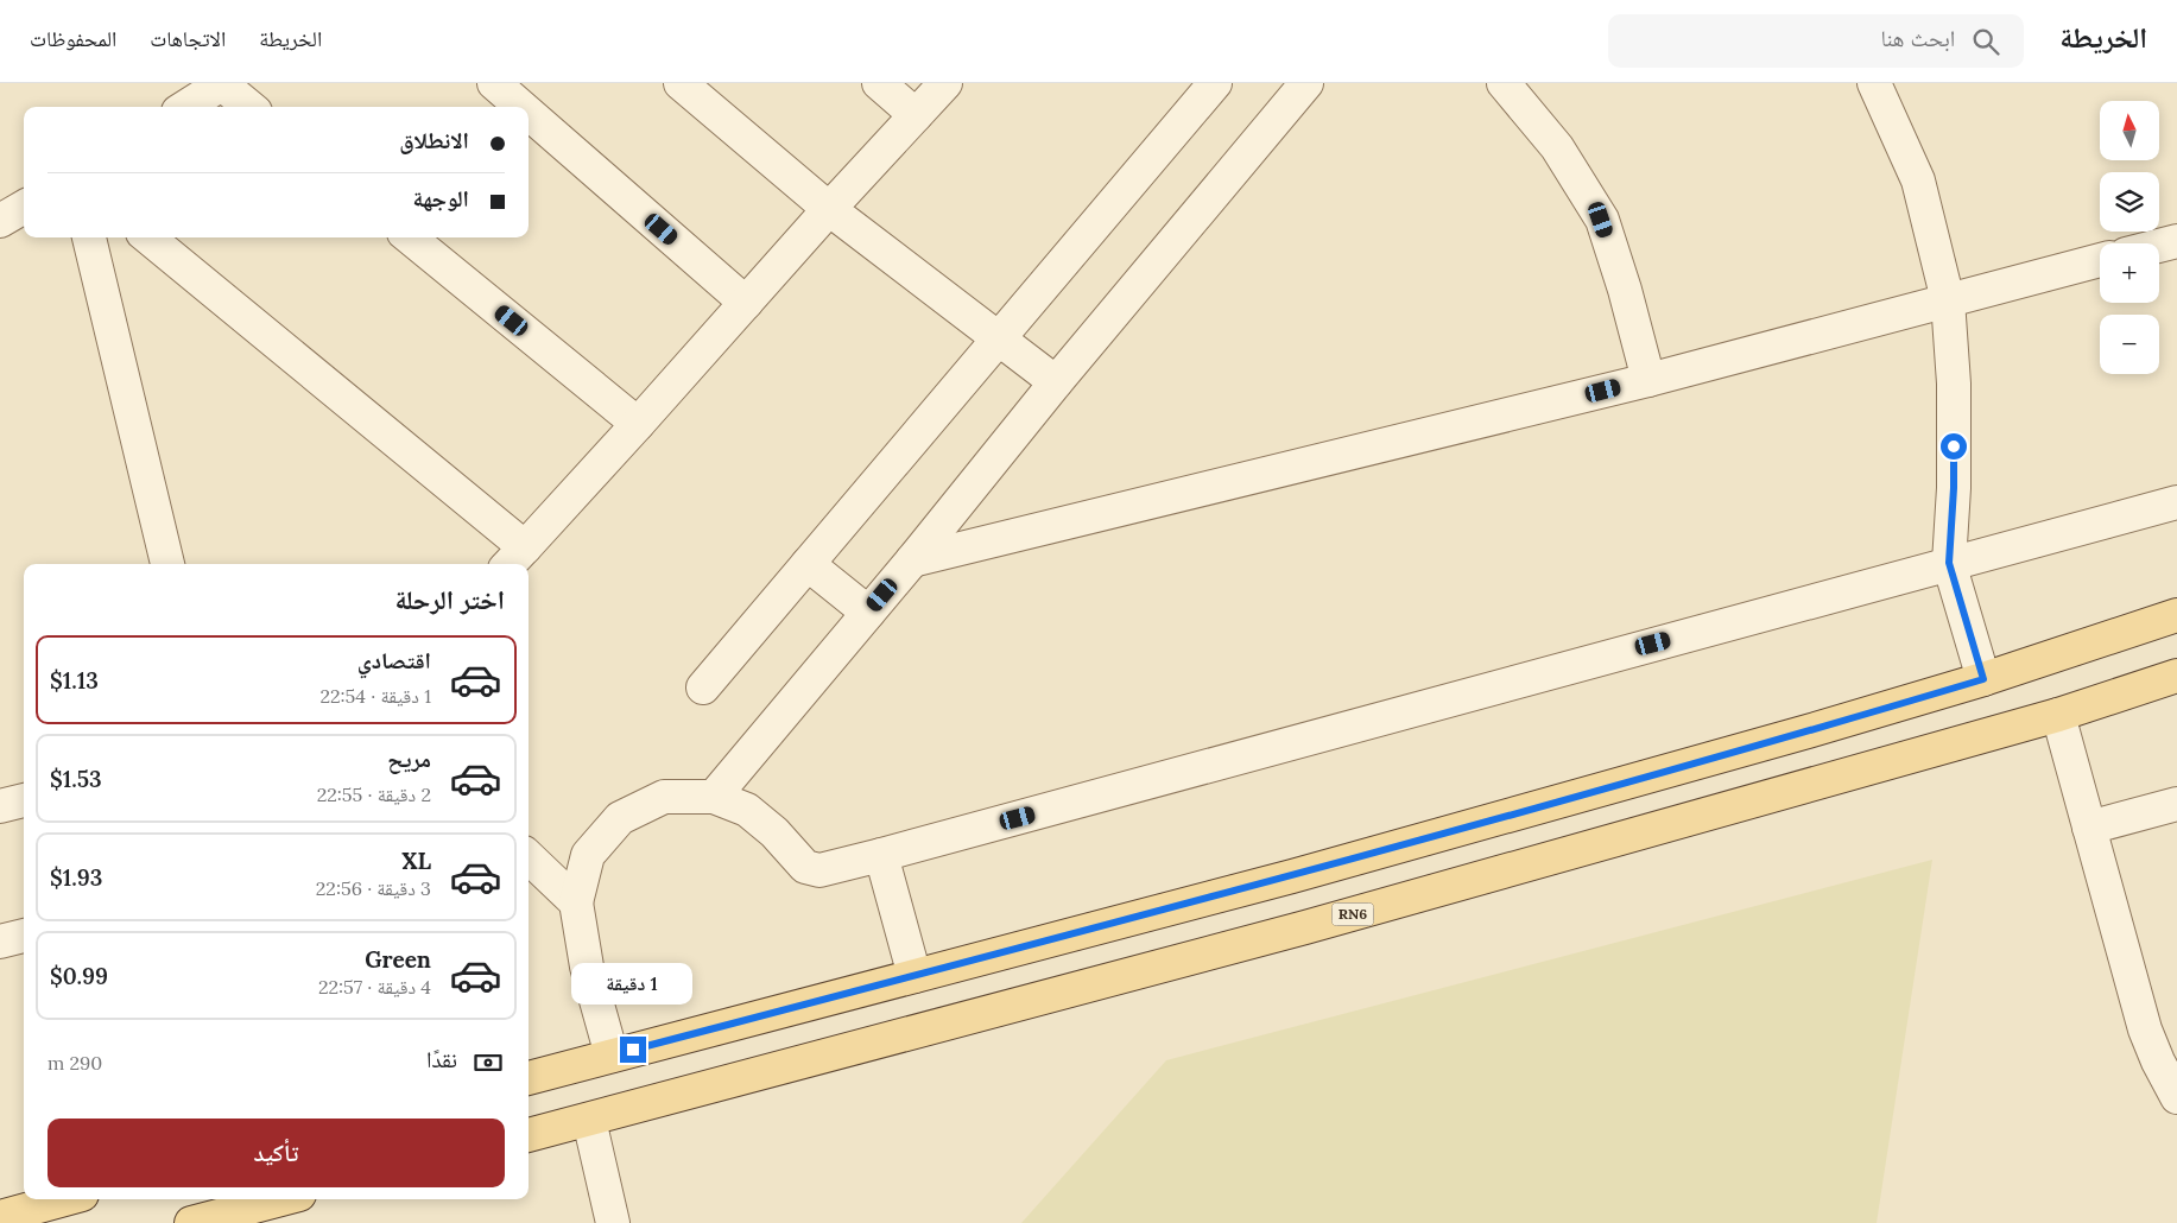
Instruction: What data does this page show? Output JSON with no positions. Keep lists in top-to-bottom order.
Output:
{
  "streets": {
    "main road": ["RN6"]
  },
  "north": "top",
  "page": {
    "header": "الخريطة",
    "search": "ابحث هنا",
    "nav": ["الخريطة", "الاتجاهات", "المحفوظات"],
    "map_buttons": ["+", "−"],
    "banner": ["الانطلاق", "الوجهة"],
    "heading": "اختر الرحلة",
    "list": [
      {
        "name": "اقتصادي",
        "note": "1 دقيقة · 22:54",
        "value": "$1.13"
      },
      {
        "name": "مريح",
        "note": "2 دقيقة · 22:55",
        "value": "$1.53"
      },
      {
        "name": "XL",
        "note": "3 دقيقة · 22:56",
        "value": "$1.93"
      },
      {
        "name": "Green",
        "note": "4 دقيقة · 22:57",
        "value": "$0.99"
      }
    ],
    "bubble": "1 دقيقة",
    "pay": ["نقدًا", "290 m"],
    "buttons": "تأكيد"
  }
}
